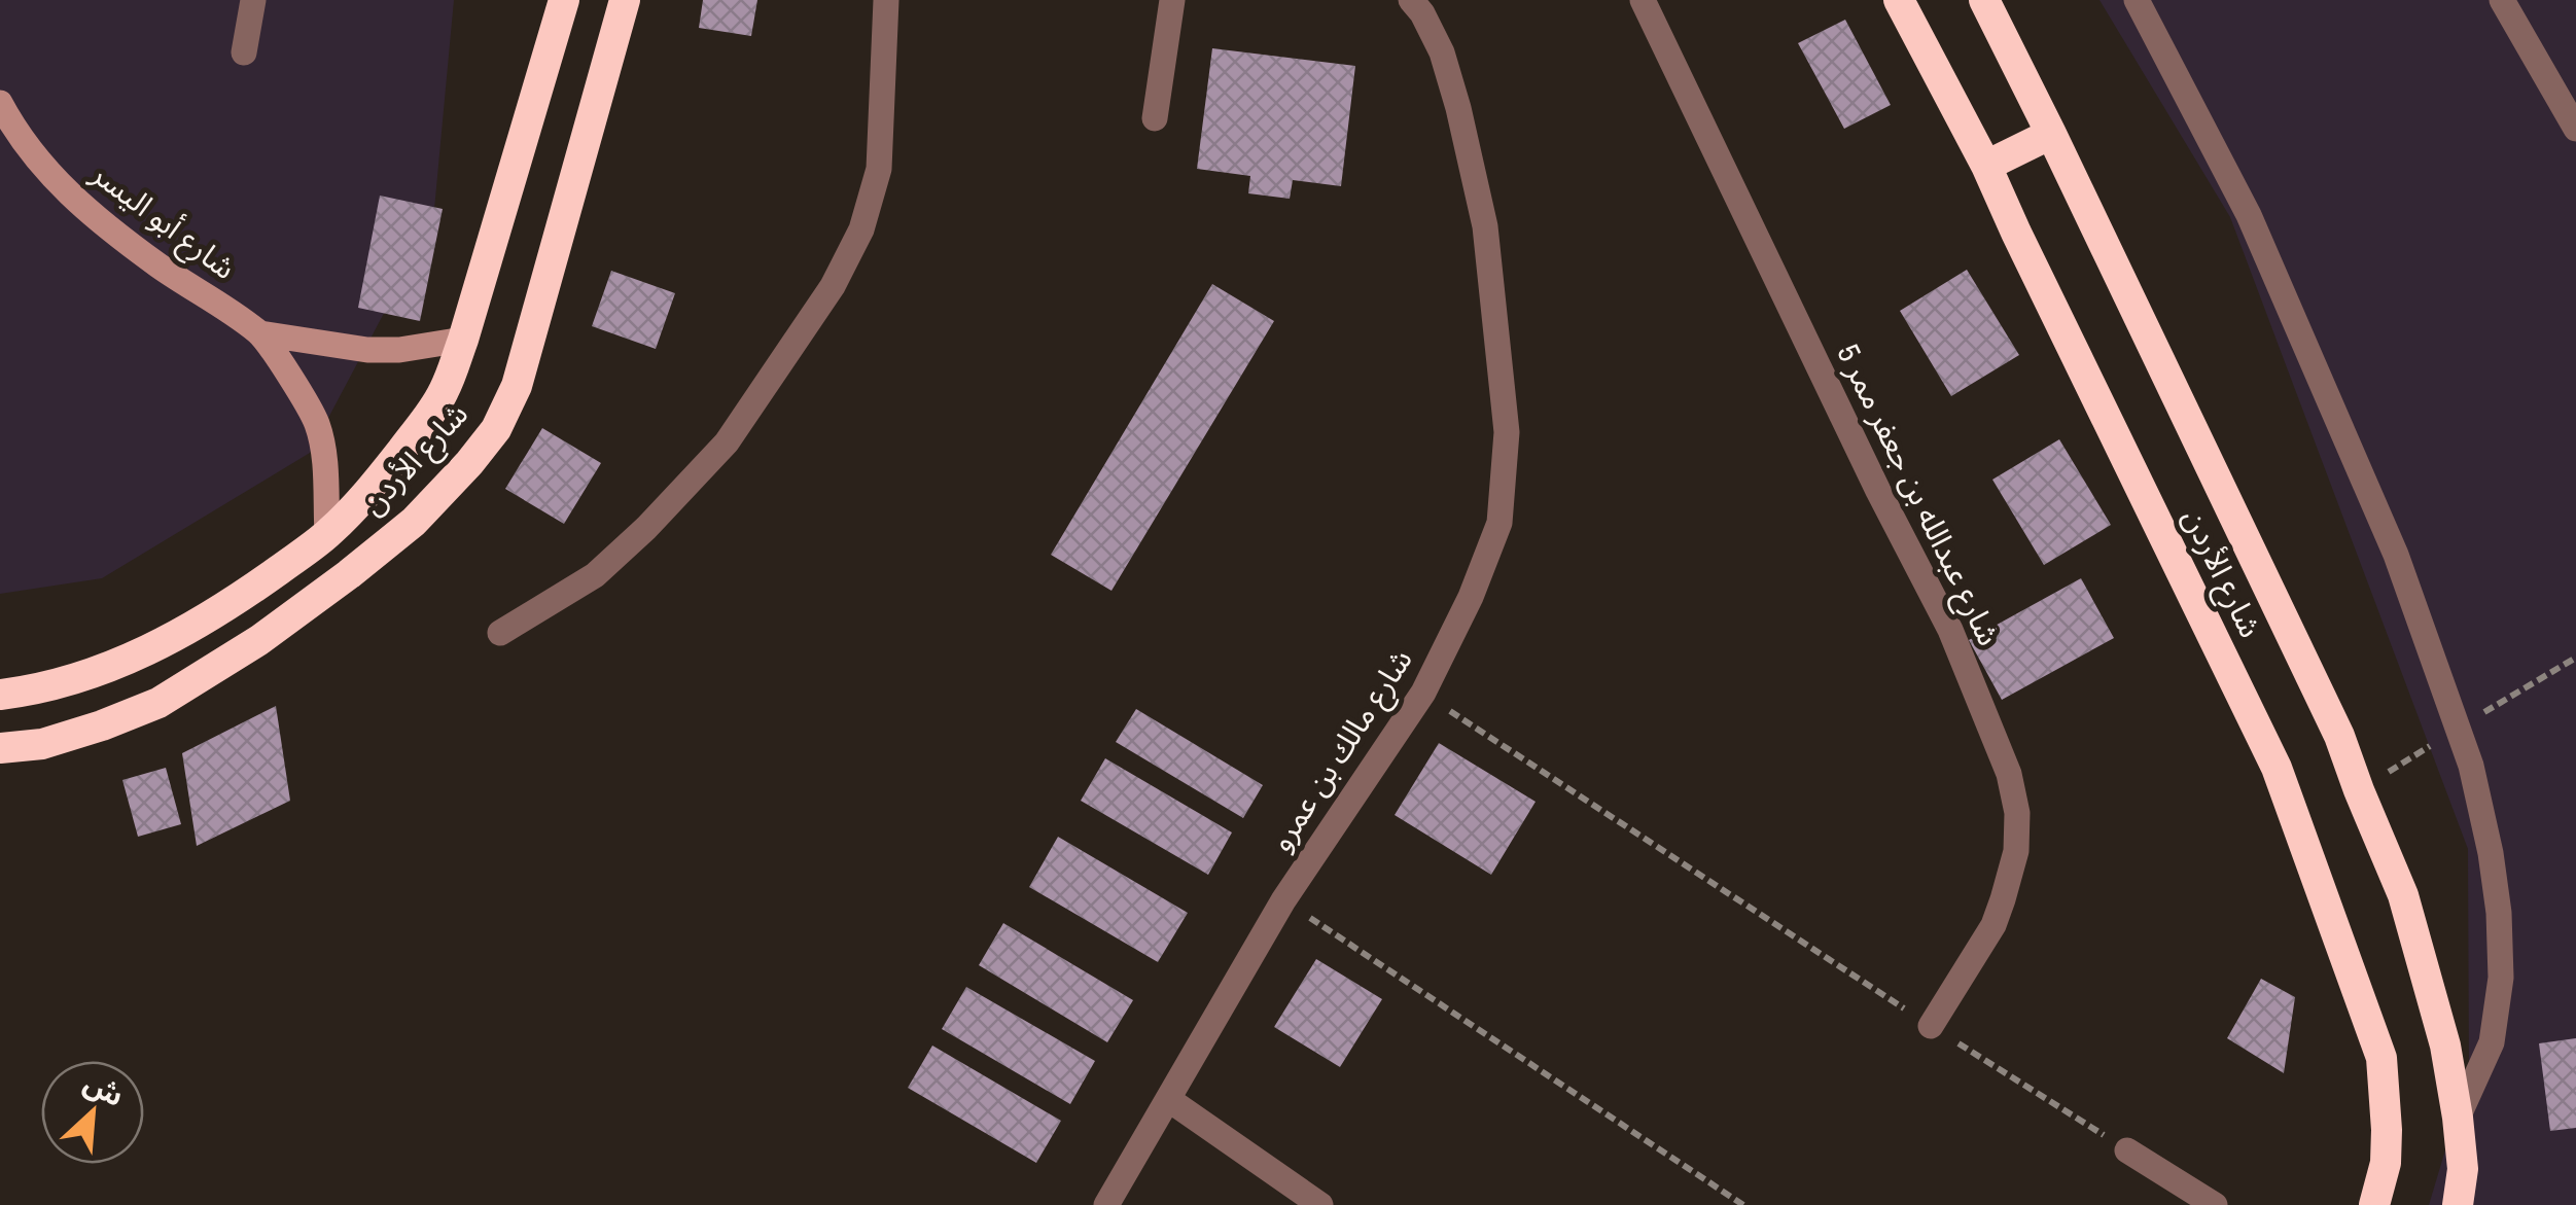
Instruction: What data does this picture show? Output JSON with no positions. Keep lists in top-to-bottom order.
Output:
{
  "streets": {
    "highway": ["شارع الأردن"],
    "street": ["شارع أبو اليسر", "شارع عبدالله بن جعفر ممر 5", "شارع مالك بن عمرو"]
  },
  "crossings": [
    ["شارع أبو اليسر", "شارع الأردن"]
  ],
  "north": "top right"
}
